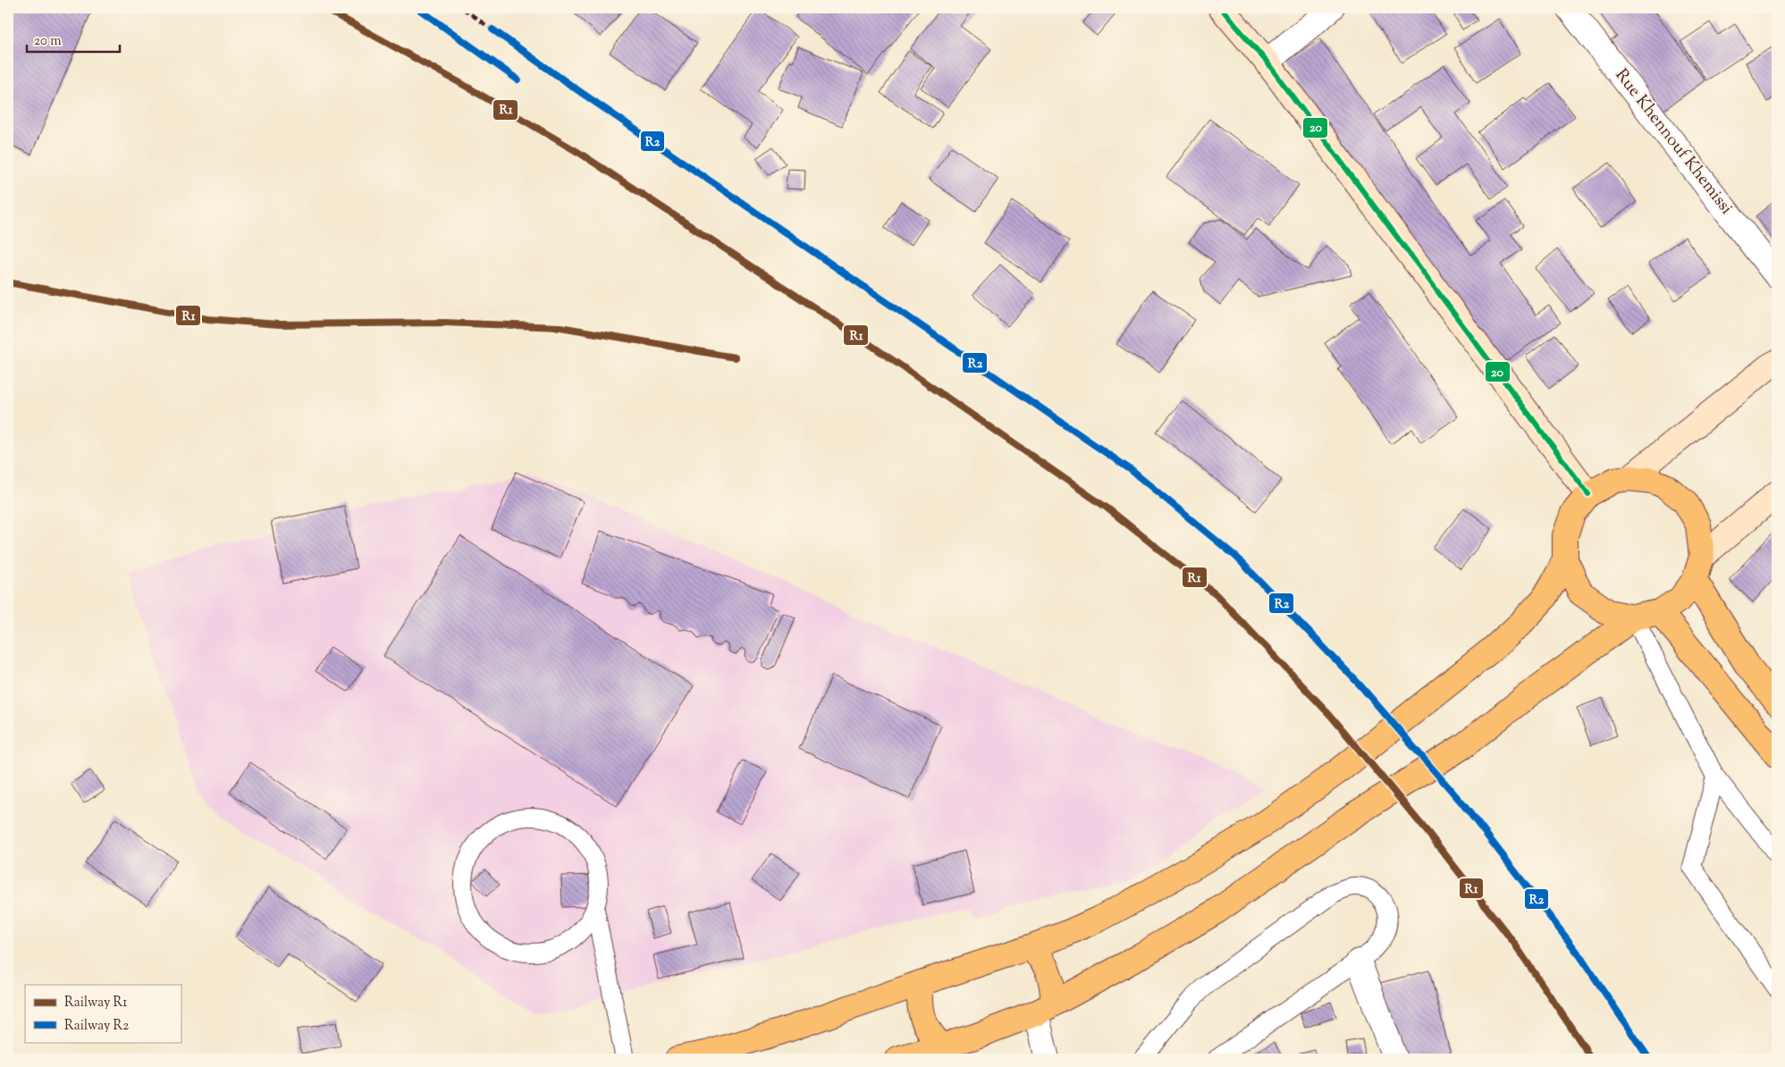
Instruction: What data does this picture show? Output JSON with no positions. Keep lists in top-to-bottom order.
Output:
{
  "streets": {
    "street": ["Rue Khennouf Khemissi"]
  },
  "lines": ["rail line R1", "rail line R2", "transit line 20"],
  "legend": ["Railway R1", "Railway R2"],
  "scale_bar": "20 m"
}
